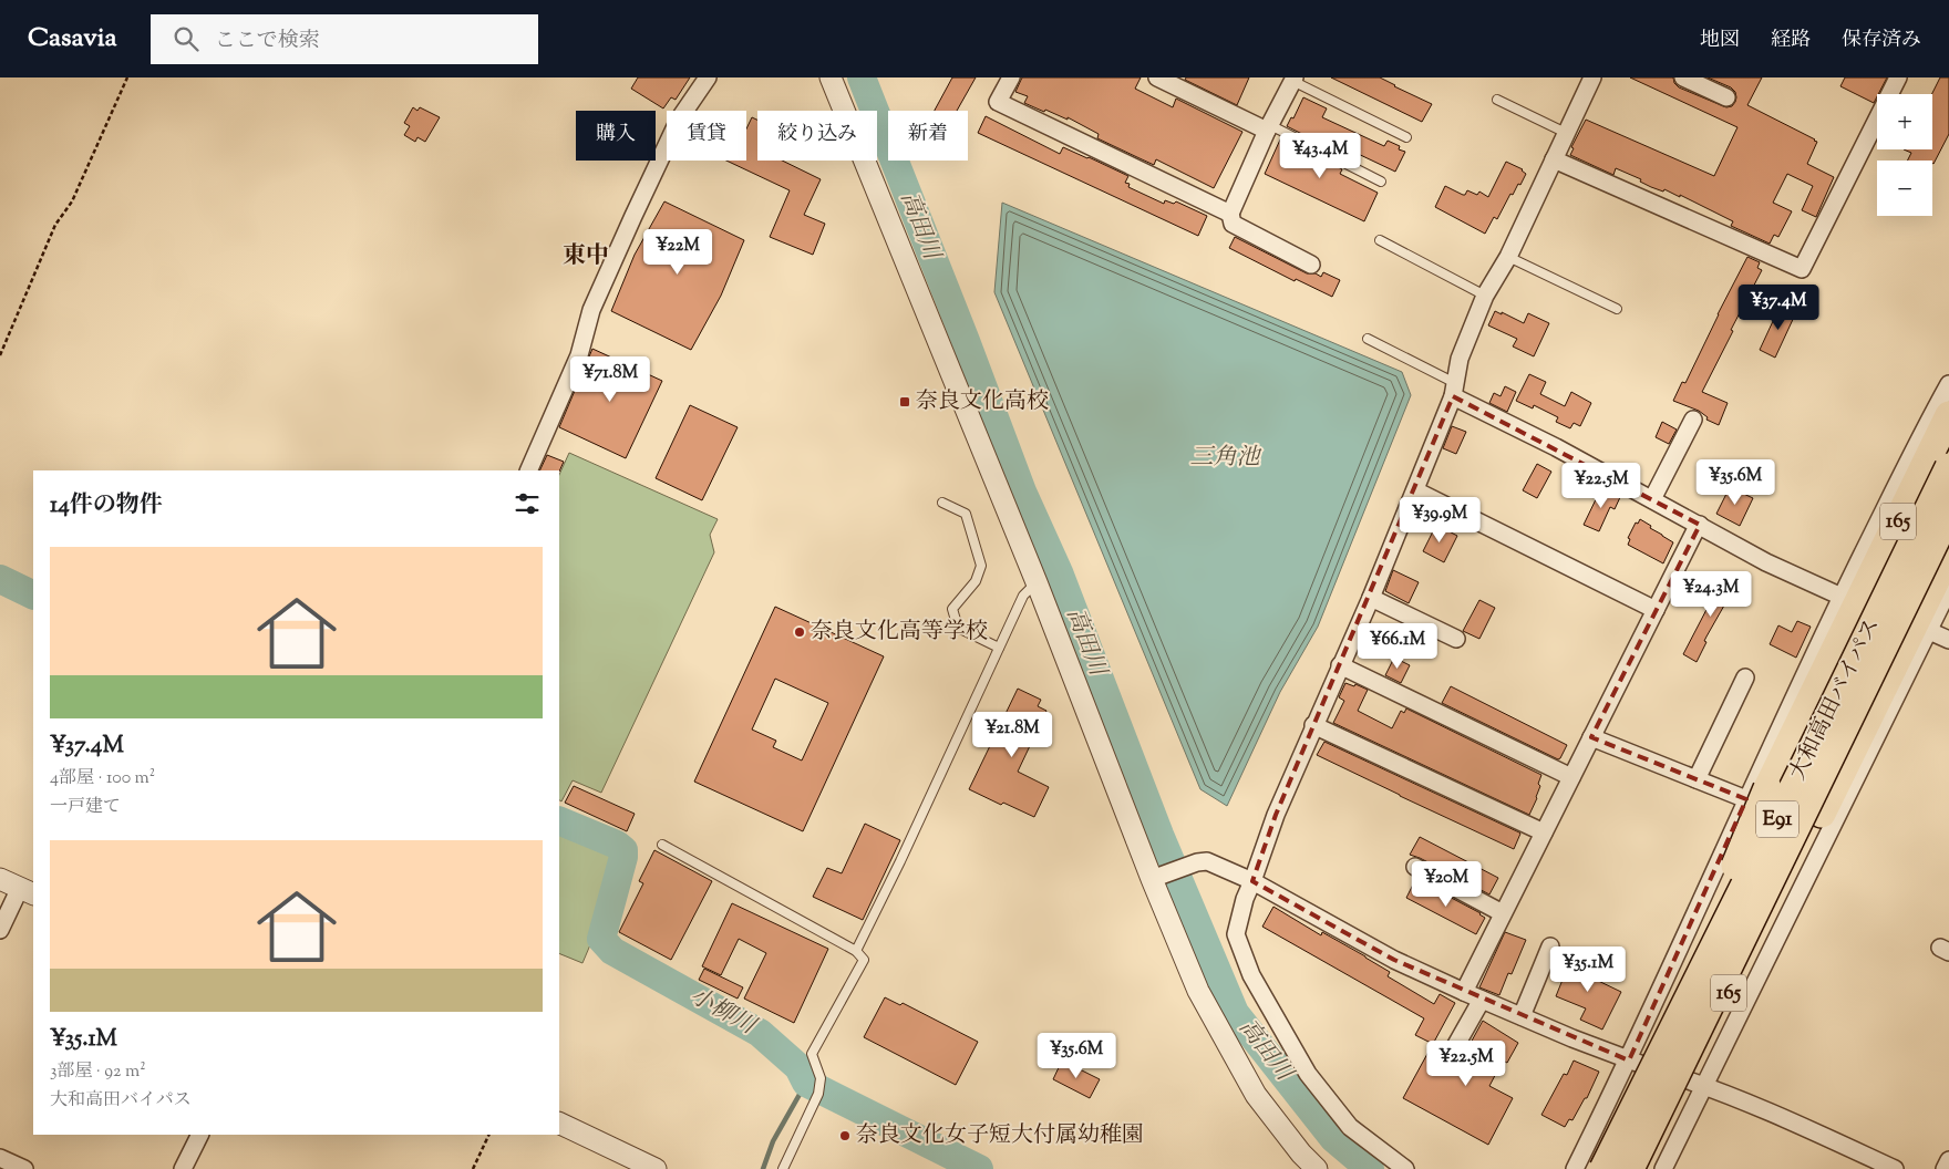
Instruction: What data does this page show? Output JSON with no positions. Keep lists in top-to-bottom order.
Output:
{
  "streets": {
    "highway": ["165", "大和高田バイパス", "E91"]
  },
  "crossings": [
    ["165", "大和高田バイパス"]
  ],
  "districts": ["東中"],
  "water": ["高田川", "三角池", "小柳川"],
  "places": {
    "transit": ["奈良文化高校"],
    "other": ["奈良文化高等学校", "奈良文化女子短大付属幼稚園"]
  },
  "page": {
    "header": "Casavia",
    "search": "ここで検索",
    "nav": ["地図", "経路", "保存済み"],
    "map_buttons": ["+", "−"],
    "chip": [
      "購入",
      "賃貸",
      "絞り込み",
      "新着"
    ],
    "price": [
      "¥43.4M",
      "¥22M",
      "¥37.4M",
      "¥71.8M",
      "¥35.6M",
      "¥22.5M",
      "¥39.9M",
      "¥24.3M",
      "¥66.1M",
      "¥21.8M",
      "¥20M",
      "¥35.1M",
      "¥35.6M",
      "¥22.5M"
    ],
    "heading": "14件の物件",
    "list": [
      {
        "name": "¥37.4M",
        "note": "4部屋 · 100 m² · 一戸建て"
      },
      {
        "name": "¥35.1M",
        "note": "3部屋 · 92 m² · 大和高田バイパス"
      }
    ]
  }
}
